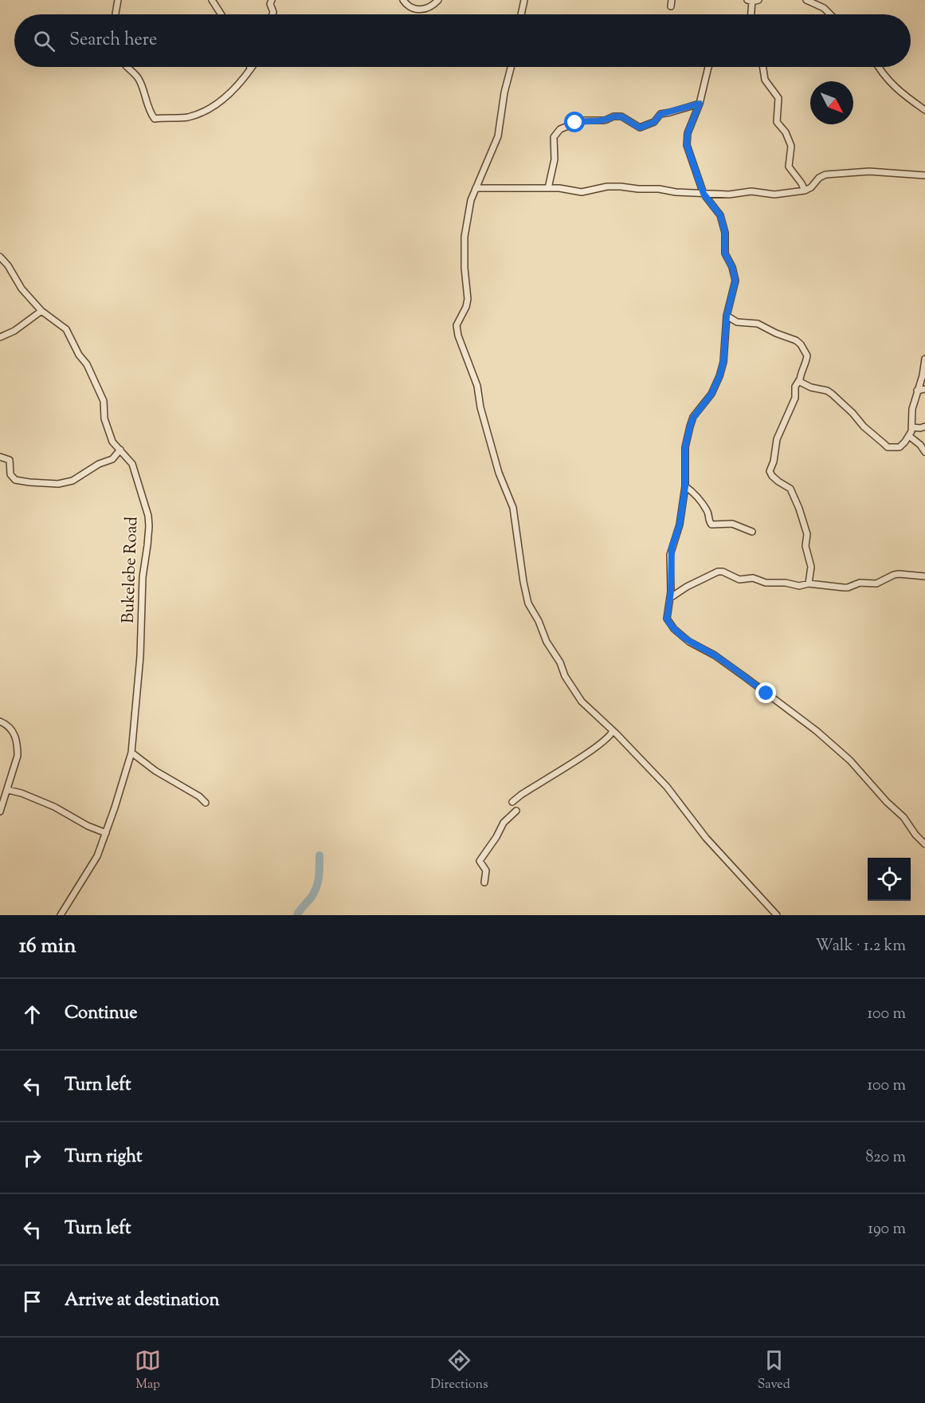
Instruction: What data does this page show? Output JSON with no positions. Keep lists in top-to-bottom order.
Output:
{
  "streets": {
    "street": ["Bukelebe Road"]
  },
  "north": "bottom right",
  "page": {
    "search": "Search here",
    "heading": ["16 min", "Walk · 1.2 km"],
    "list": [
      ["Continue", "100 m"],
      ["Turn left", "100 m"],
      ["Turn right", "820 m"],
      ["Turn left", "190 m"],
      "Arrive at destination"
    ],
    "nav": ["Map", "Directions", "Saved"]
  }
}
